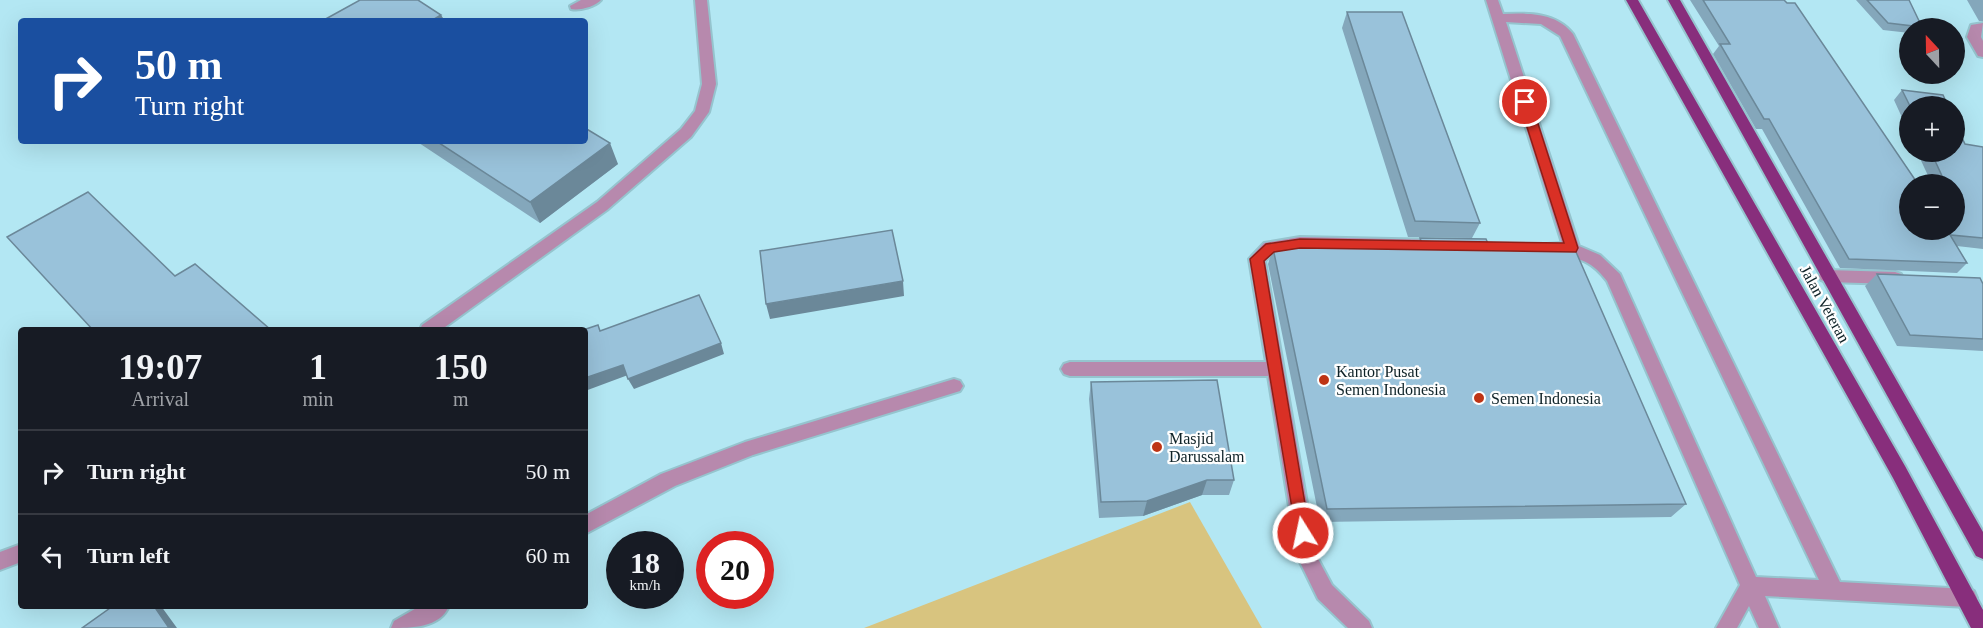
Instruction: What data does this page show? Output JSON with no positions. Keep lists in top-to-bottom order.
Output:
{
  "streets": {
    "highway": ["Jalan Veteran"]
  },
  "places": ["Kantor Pusat Semen Indonesia", "Semen Indonesia", "Masjid Darussalam"],
  "north": "top",
  "page": {
    "map_buttons": ["+", "−"],
    "turn": ["50 m", "Turn right"],
    "eta": [
      "19:07",
      "Arrival",
      "1",
      "min",
      "150",
      "m"
    ],
    "list": [
      {
        "name": "Turn right",
        "value": "50 m"
      },
      {
        "name": "Turn left",
        "value": "60 m"
      }
    ],
    "speed": "18 km/h",
    "limit": "20"
  }
}
